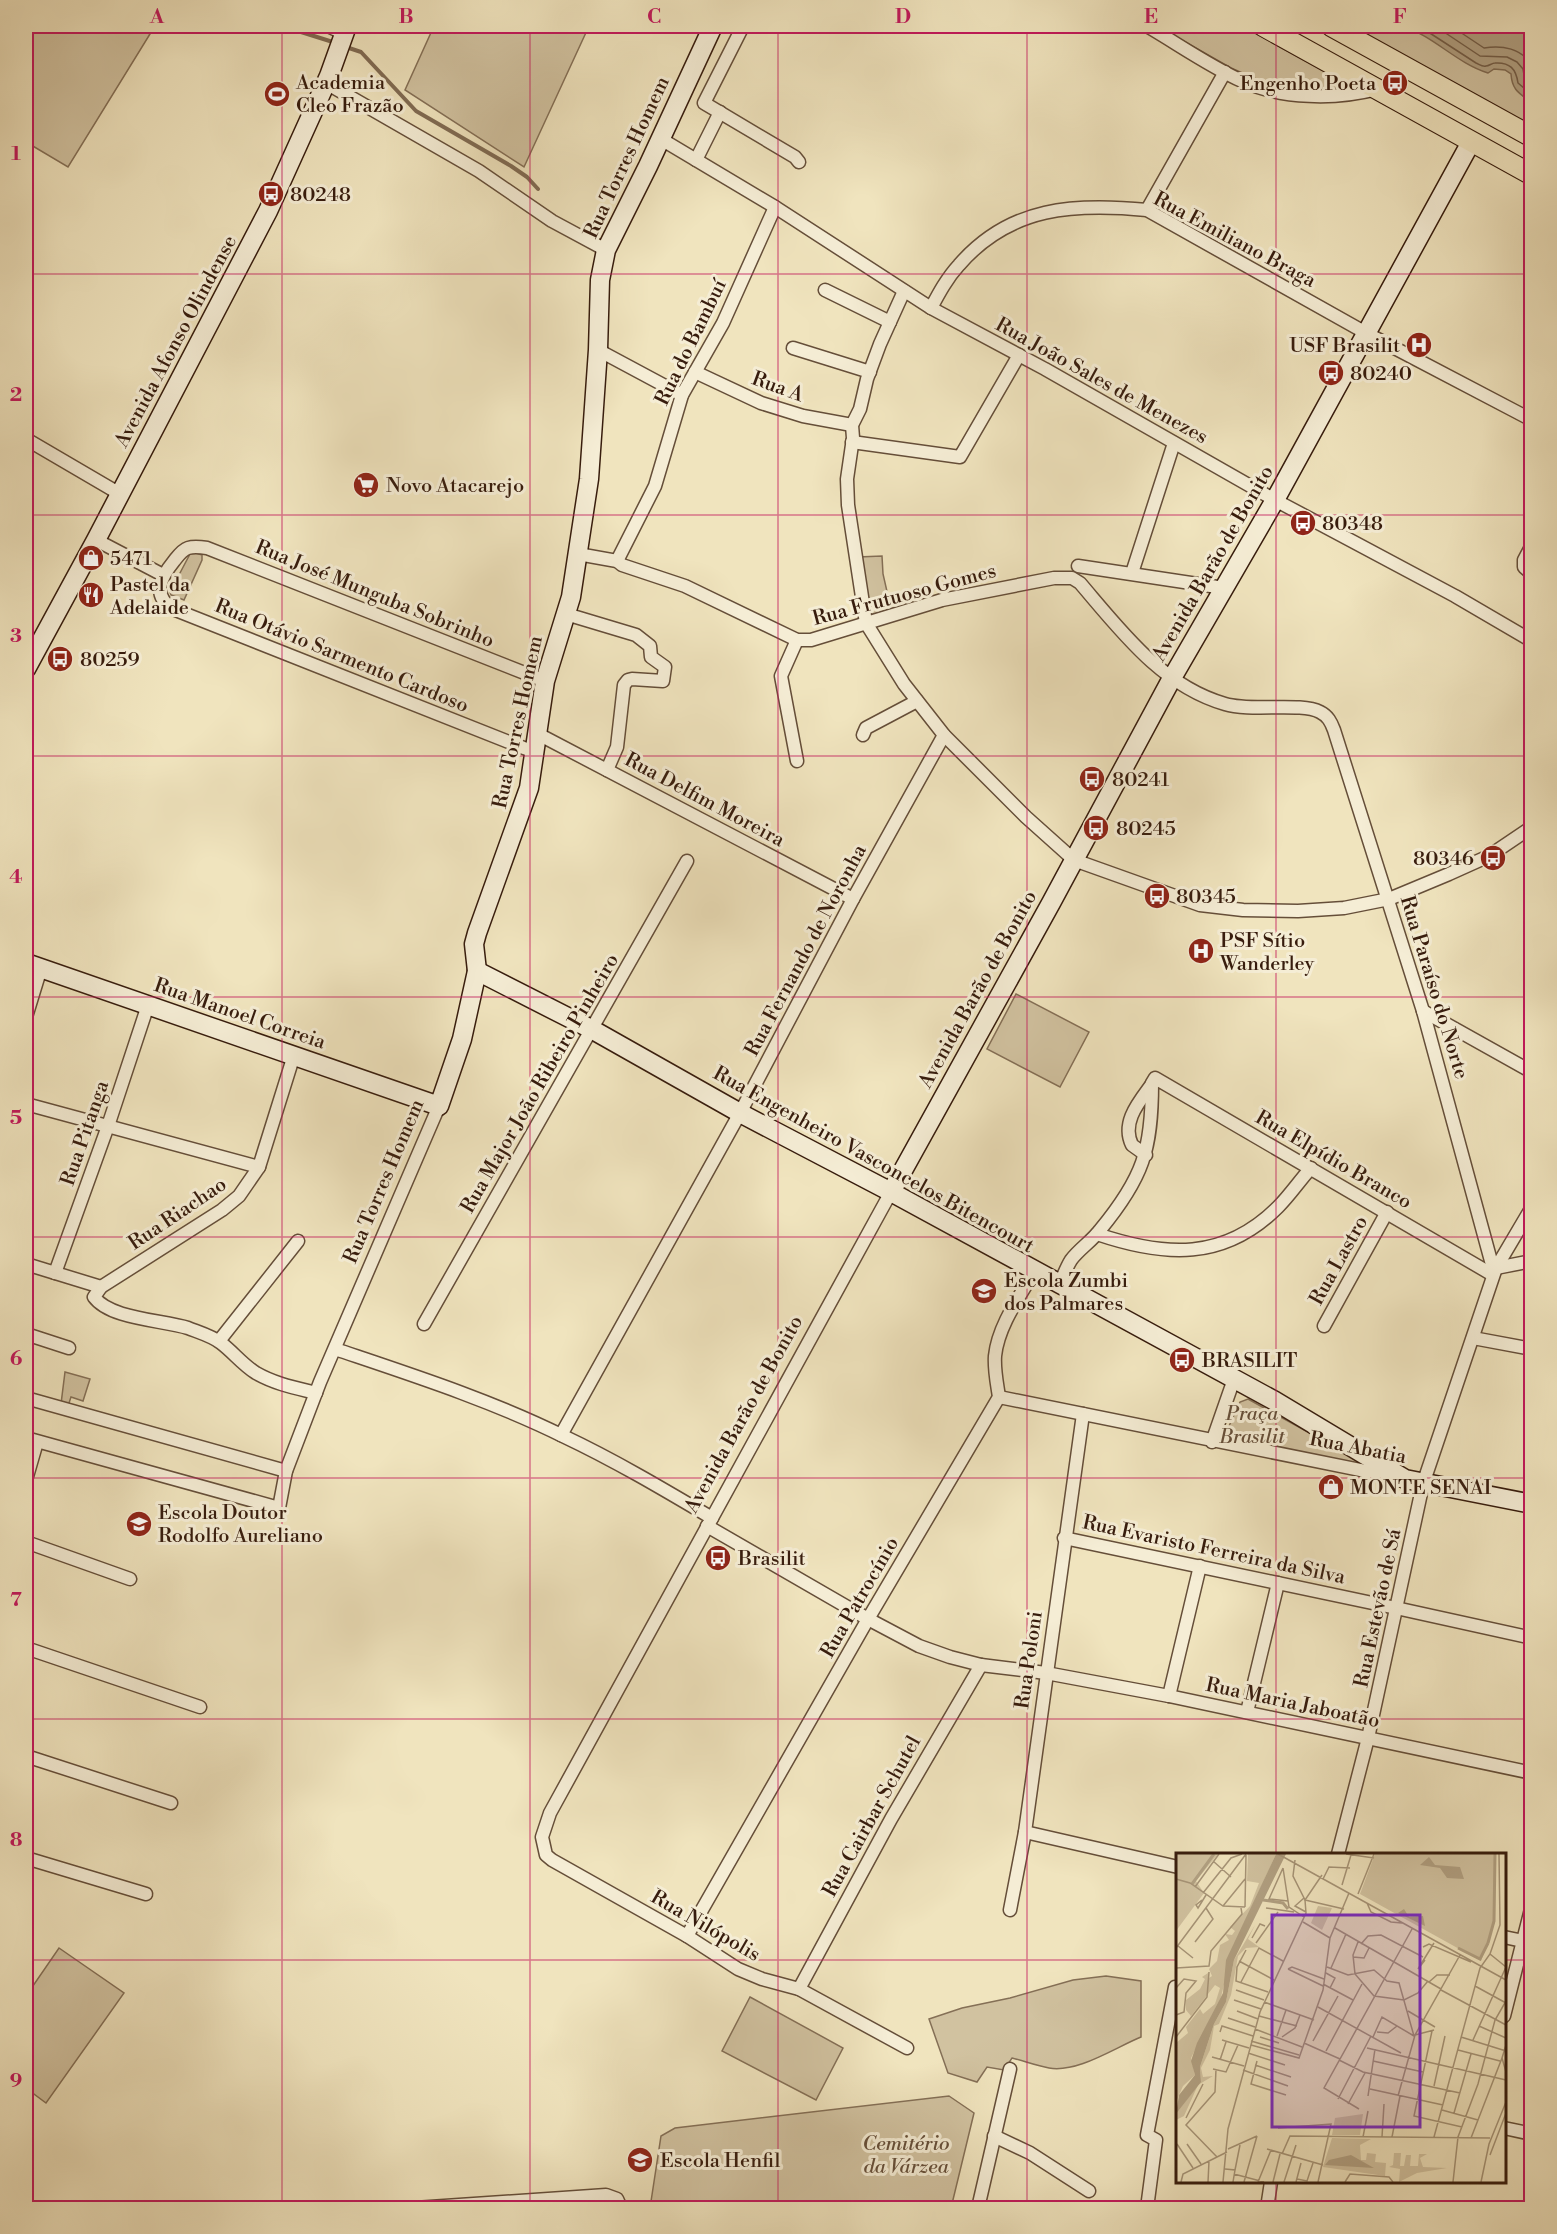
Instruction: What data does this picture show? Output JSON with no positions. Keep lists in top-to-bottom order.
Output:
{
  "streets": {
    "street": [
      "Rua Torres Homem",
      "Rua Emiliano Braga",
      "Avenida Afonso Olindense",
      "Rua do Bambuí",
      "Rua João Sales de Menezes",
      "Rua A",
      "Avenida Barão de Bonito",
      "Rua José Munguba Sobrinho",
      "Rua Frutuoso Gomes",
      "Rua Otávio Sarmento Cardoso",
      "Rua Delfim Moreira",
      "Rua Fernando de Noronha",
      "Rua Paraíso do Norte",
      "Rua Manoel Correia",
      "Rua Major João Ribeiro Pinheiro",
      "Rua Pitanga",
      "Rua Engenheiro Vasconcelos Bitencourt",
      "Rua Elpídio Branco",
      "Rua Riachao",
      "Rua Lastro",
      "Rua Abatia",
      "Rua Evaristo Ferreira da Silva",
      "Rua Patrocínio",
      "Rua Estevão de Sá",
      "Rua Poloni",
      "Rua Maria Jaboatão",
      "Rua Cairbar Schutel",
      "Rua Nilópolis"
    ]
  },
  "crossings": [
    ["Rua Torres Homem", "Rua João Sales de Menezes"],
    ["Rua Torres Homem", "Rua José Munguba Sobrinho"],
    ["Rua Torres Homem", "Rua Frutuoso Gomes"],
    ["Rua Torres Homem", "Rua Otávio Sarmento Cardoso"],
    ["Rua Torres Homem", "Rua Delfim Moreira"],
    ["Rua Torres Homem", "Rua Manoel Correia"],
    ["Rua Torres Homem", "Rua Engenheiro Vasconcelos Bitencourt"],
    ["Rua Torres Homem", "Rua Maria Jaboatão"],
    ["Rua Emiliano Braga", "Rua João Sales de Menezes"],
    ["Rua Emiliano Braga", "Avenida Barão de Bonito"],
    ["Rua do Bambuí", "Rua João Sales de Menezes"],
    ["Rua do Bambuí", "Rua A"],
    ["Rua do Bambuí", "Rua Frutuoso Gomes"],
    ["Rua João Sales de Menezes", "Avenida Barão de Bonito"],
    ["Avenida Barão de Bonito", "Rua Frutuoso Gomes"],
    ["Avenida Barão de Bonito", "Rua Paraíso do Norte"],
    ["Avenida Barão de Bonito", "Rua Engenheiro Vasconcelos Bitencourt"],
    ["Avenida Barão de Bonito", "Rua Maria Jaboatão"],
    ["Avenida Barão de Bonito", "Rua Nilópolis"],
    ["Rua José Munguba Sobrinho", "Rua Otávio Sarmento Cardoso"],
    ["Rua Frutuoso Gomes", "Rua Paraíso do Norte"],
    ["Rua Delfim Moreira", "Rua Fernando de Noronha"],
    ["Rua Fernando de Noronha", "Rua Engenheiro Vasconcelos Bitencourt"],
    ["Rua Fernando de Noronha", "Rua Maria Jaboatão"],
    ["Rua Paraíso do Norte", "Rua Elpídio Branco"],
    ["Rua Paraíso do Norte", "Rua Estevão de Sá"],
    ["Rua Manoel Correia", "Rua Pitanga"],
    ["Rua Manoel Correia", "Rua Riachao"],
    ["Rua Major João Ribeiro Pinheiro", "Rua Engenheiro Vasconcelos Bitencourt"],
    ["Rua Engenheiro Vasconcelos Bitencourt", "Rua Abatia"],
    ["Rua Elpídio Branco", "Rua Lastro"],
    ["Rua Elpídio Branco", "Rua Estevão de Sá"],
    ["Rua Abatia", "Rua Patrocínio"],
    ["Rua Abatia", "Rua Estevão de Sá"],
    ["Rua Abatia", "Rua Poloni"],
    ["Rua Evaristo Ferreira da Silva", "Rua Estevão de Sá"],
    ["Rua Evaristo Ferreira da Silva", "Rua Poloni"],
    ["Rua Patrocínio", "Rua Maria Jaboatão"],
    ["Rua Patrocínio", "Rua Nilópolis"],
    ["Rua Estevão de Sá", "Rua Maria Jaboatão"],
    ["Rua Poloni", "Rua Maria Jaboatão"],
    ["Rua Maria Jaboatão", "Rua Cairbar Schutel"],
    ["Rua Cairbar Schutel", "Rua Nilópolis"]
  ],
  "parks": ["Praça Brasilit", "Cemitério da Várzea"],
  "places": {
    "bus stop": [
      "Engenho Poeta",
      "80248",
      "80240",
      "80348",
      "80259",
      "80241",
      "80245",
      "80346",
      "80345",
      "BRASILIT",
      "Brasilit"
    ],
    "sports": ["Academia Cleo Frazão"],
    "hospital": ["USF Brasilit", "PSF Sítio Wanderley"],
    "supermarket": ["Novo Atacarejo"],
    "shop": ["5471", "MONTE SENAI"],
    "restaurant": ["Pastel da Adelaide"],
    "school or university": ["Escola Zumbi dos Palmares", "Escola Doutor Rodolfo Aureliano", "Escola Henfil"]
  },
  "grid": {
    "columns": [
      "A",
      "B",
      "C",
      "D",
      "E",
      "F"
    ],
    "rows": [
      "1",
      "2",
      "3",
      "4",
      "5",
      "6",
      "7",
      "8",
      "9"
    ]
  }
}
